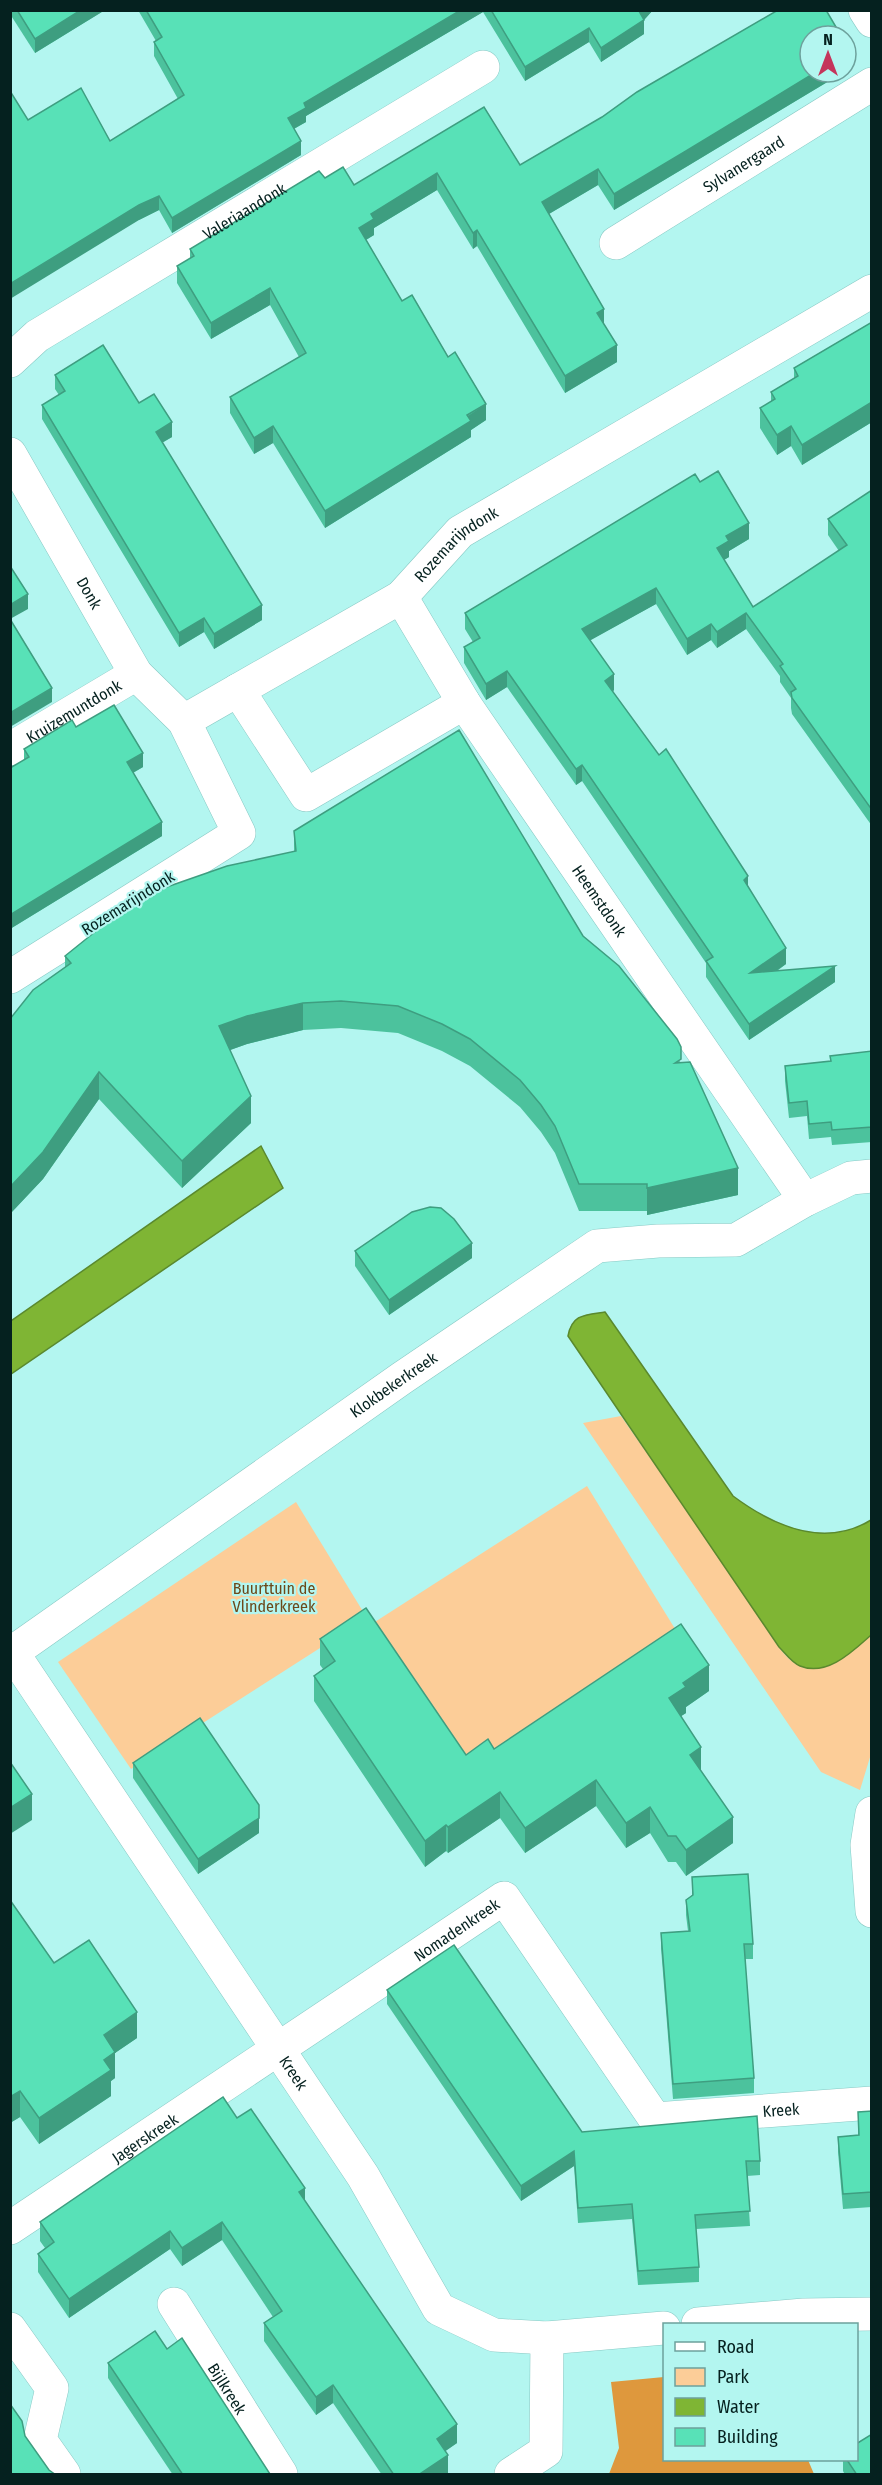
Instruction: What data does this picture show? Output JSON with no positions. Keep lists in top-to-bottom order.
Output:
{
  "streets": {
    "street": [
      "Sylvanergaard",
      "Valeriaandonk",
      "Rozemarijndonk",
      "Donk",
      "Kruizemuntdonk",
      "Heemstdonk",
      "Klokbekerkreek",
      "Nomadenkreek",
      "Kreek",
      "Jagerskreek",
      "Bijlkreek"
    ]
  },
  "crossings": [
    ["Rozemarijndonk", "Donk"],
    ["Rozemarijndonk", "Heemstdonk"],
    ["Donk", "Kruizemuntdonk"],
    ["Heemstdonk", "Klokbekerkreek"],
    ["Klokbekerkreek", "Kreek"],
    ["Nomadenkreek", "Kreek"],
    ["Nomadenkreek", "Jagerskreek"],
    ["Kreek", "Jagerskreek"]
  ],
  "parks": ["Buurttuin de Vlinderkreek"],
  "legend": [
    "Road",
    "Park",
    "Water",
    "Building"
  ],
  "north": "top"
}
